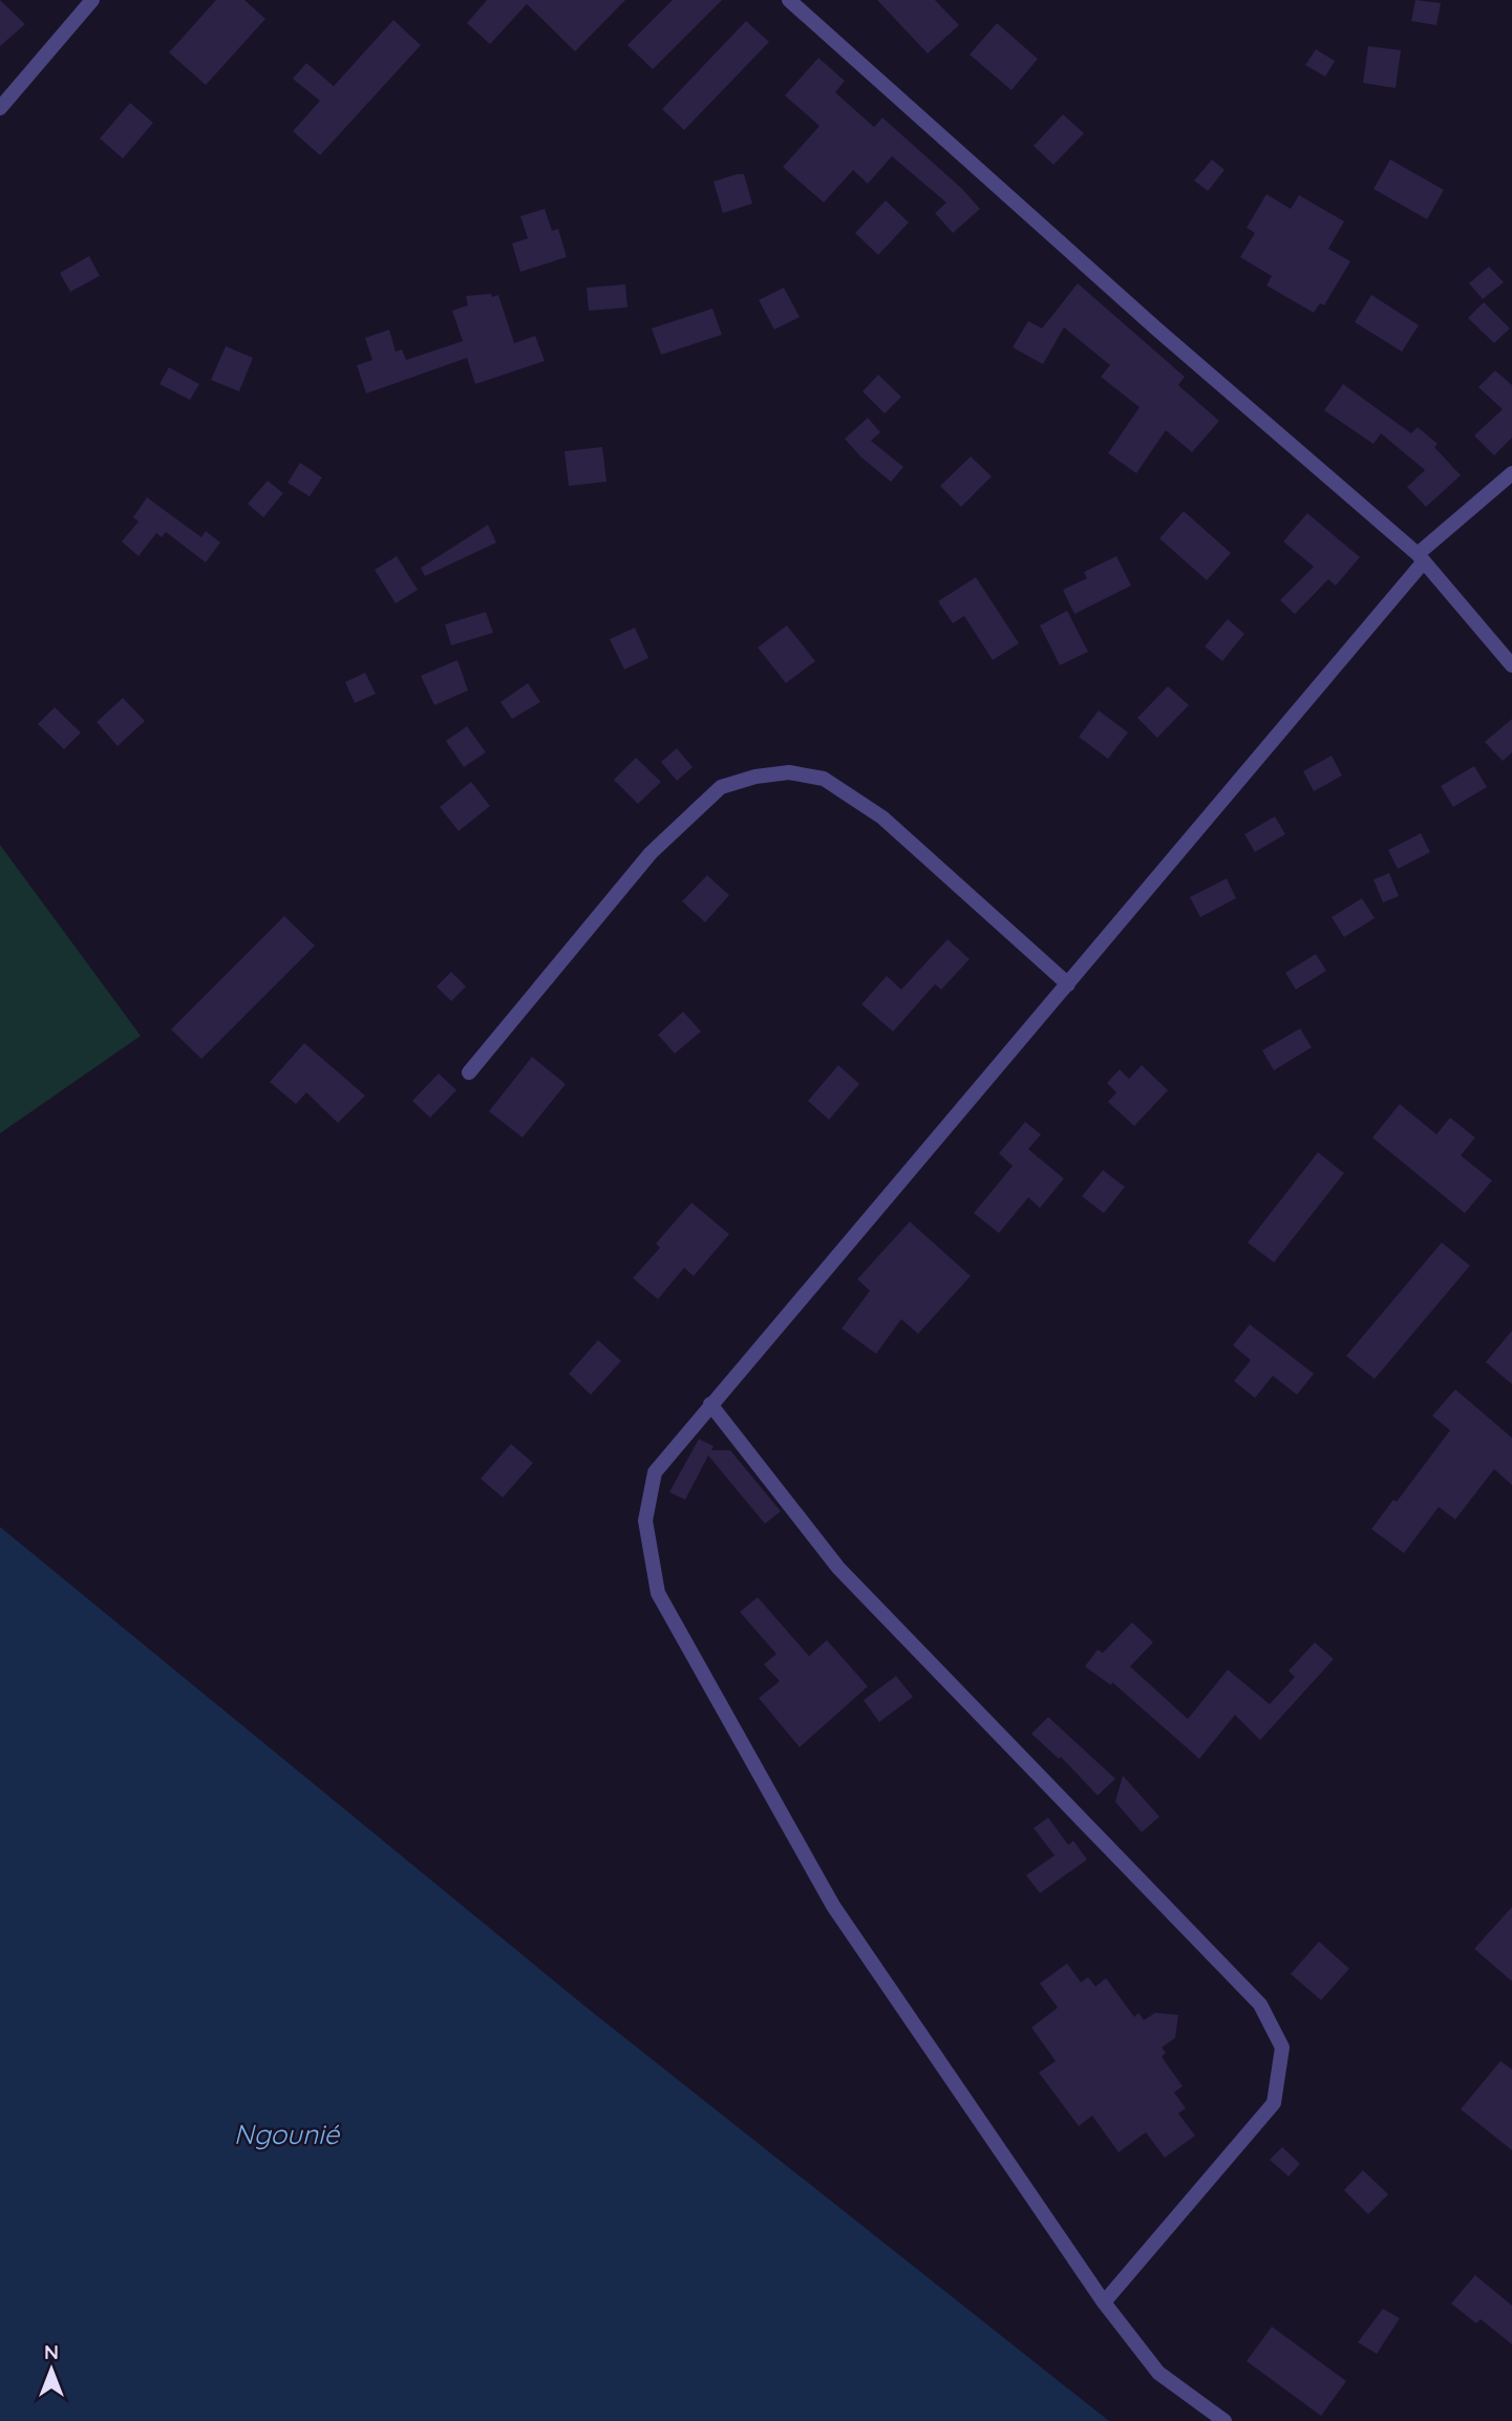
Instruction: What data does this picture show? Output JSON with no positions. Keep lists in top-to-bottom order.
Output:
{
  "water": ["Ngounié"],
  "north": "top"
}
